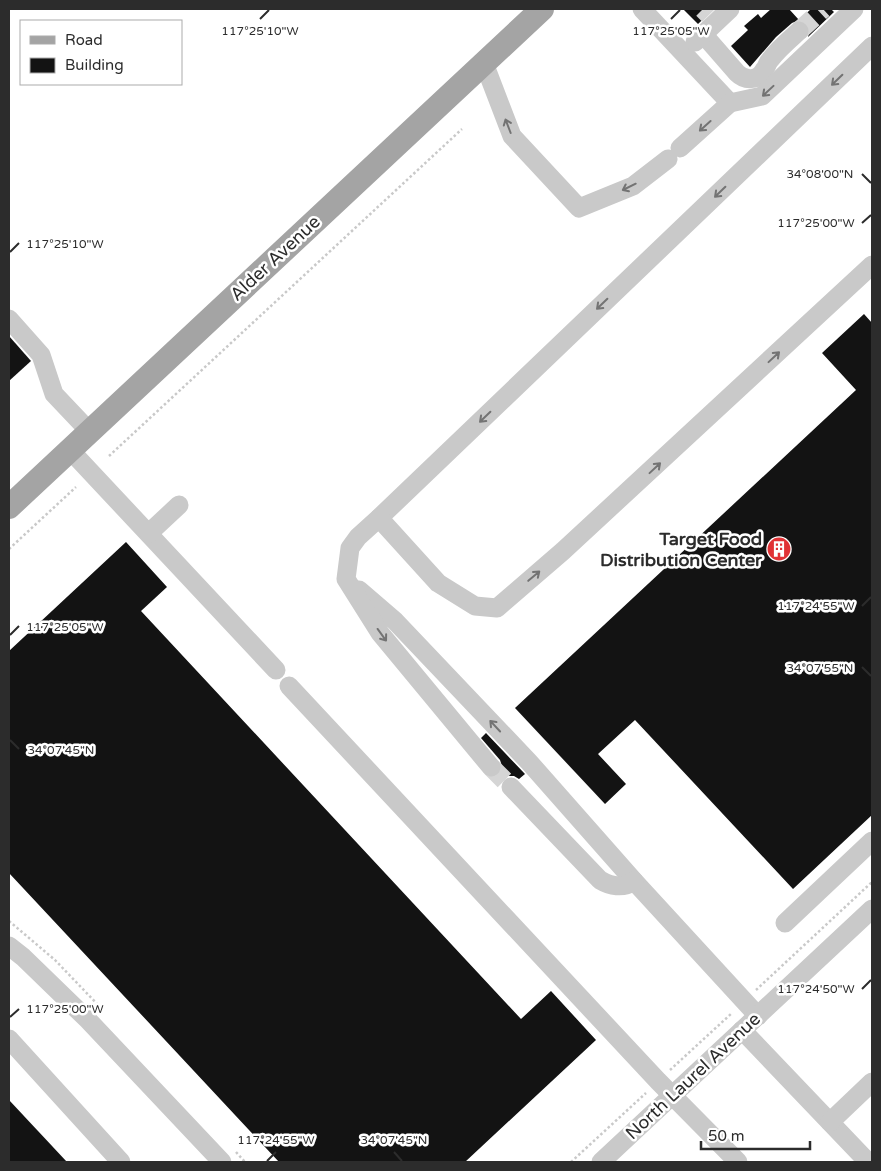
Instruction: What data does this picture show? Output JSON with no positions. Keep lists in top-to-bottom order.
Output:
{
  "streets": {
    "main road": ["Alder Avenue"],
    "street": ["North Laurel Avenue"]
  },
  "places": {
    "building": ["Target Food Distribution Center"]
  },
  "legend": ["Road", "Building"],
  "scale_bar": "50 m",
  "coordinates": [
    "117°25'10\"W",
    "117°25'05\"W",
    "34°08'00\"N",
    "117°25'00\"W",
    "117°24'55\"W",
    "34°07'55\"N",
    "34°07'45\"N",
    "117°24'50\"W"
  ]
}
